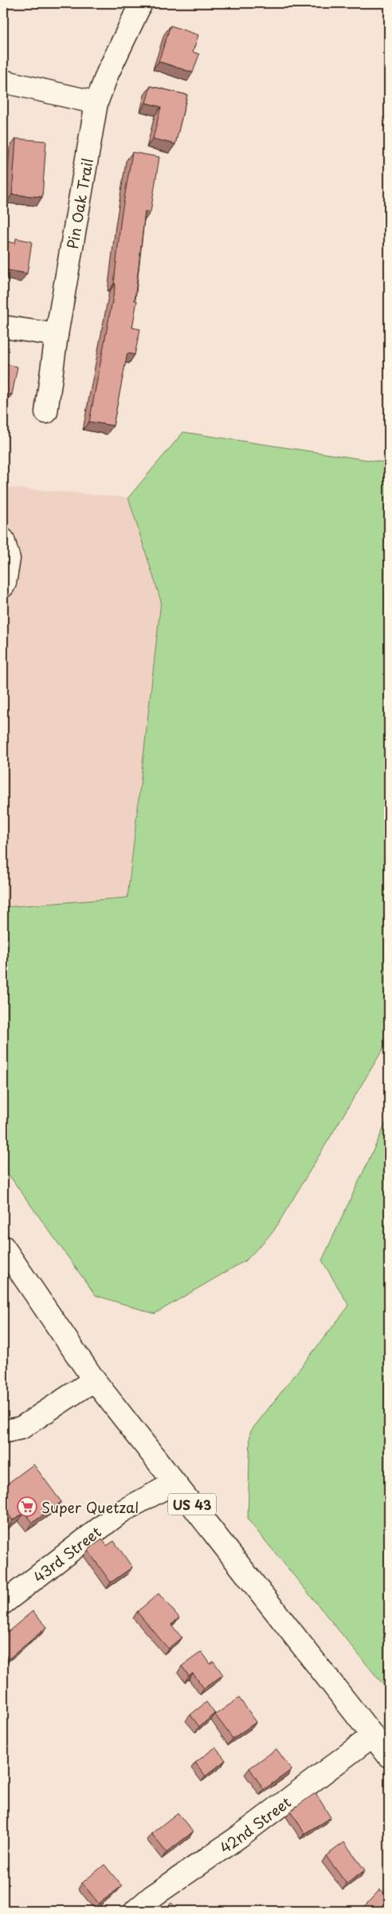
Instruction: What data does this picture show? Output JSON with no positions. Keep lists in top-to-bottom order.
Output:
{
  "streets": {
    "main road": [
      "Pin Oak Trail",
      "US 43",
      "43rd Street",
      "42nd Street"
    ]
  },
  "crossings": [
    ["US 43", "43rd Street"],
    ["US 43", "42nd Street"]
  ],
  "places": {
    "supermarket": ["Super Quetzal"]
  }
}
